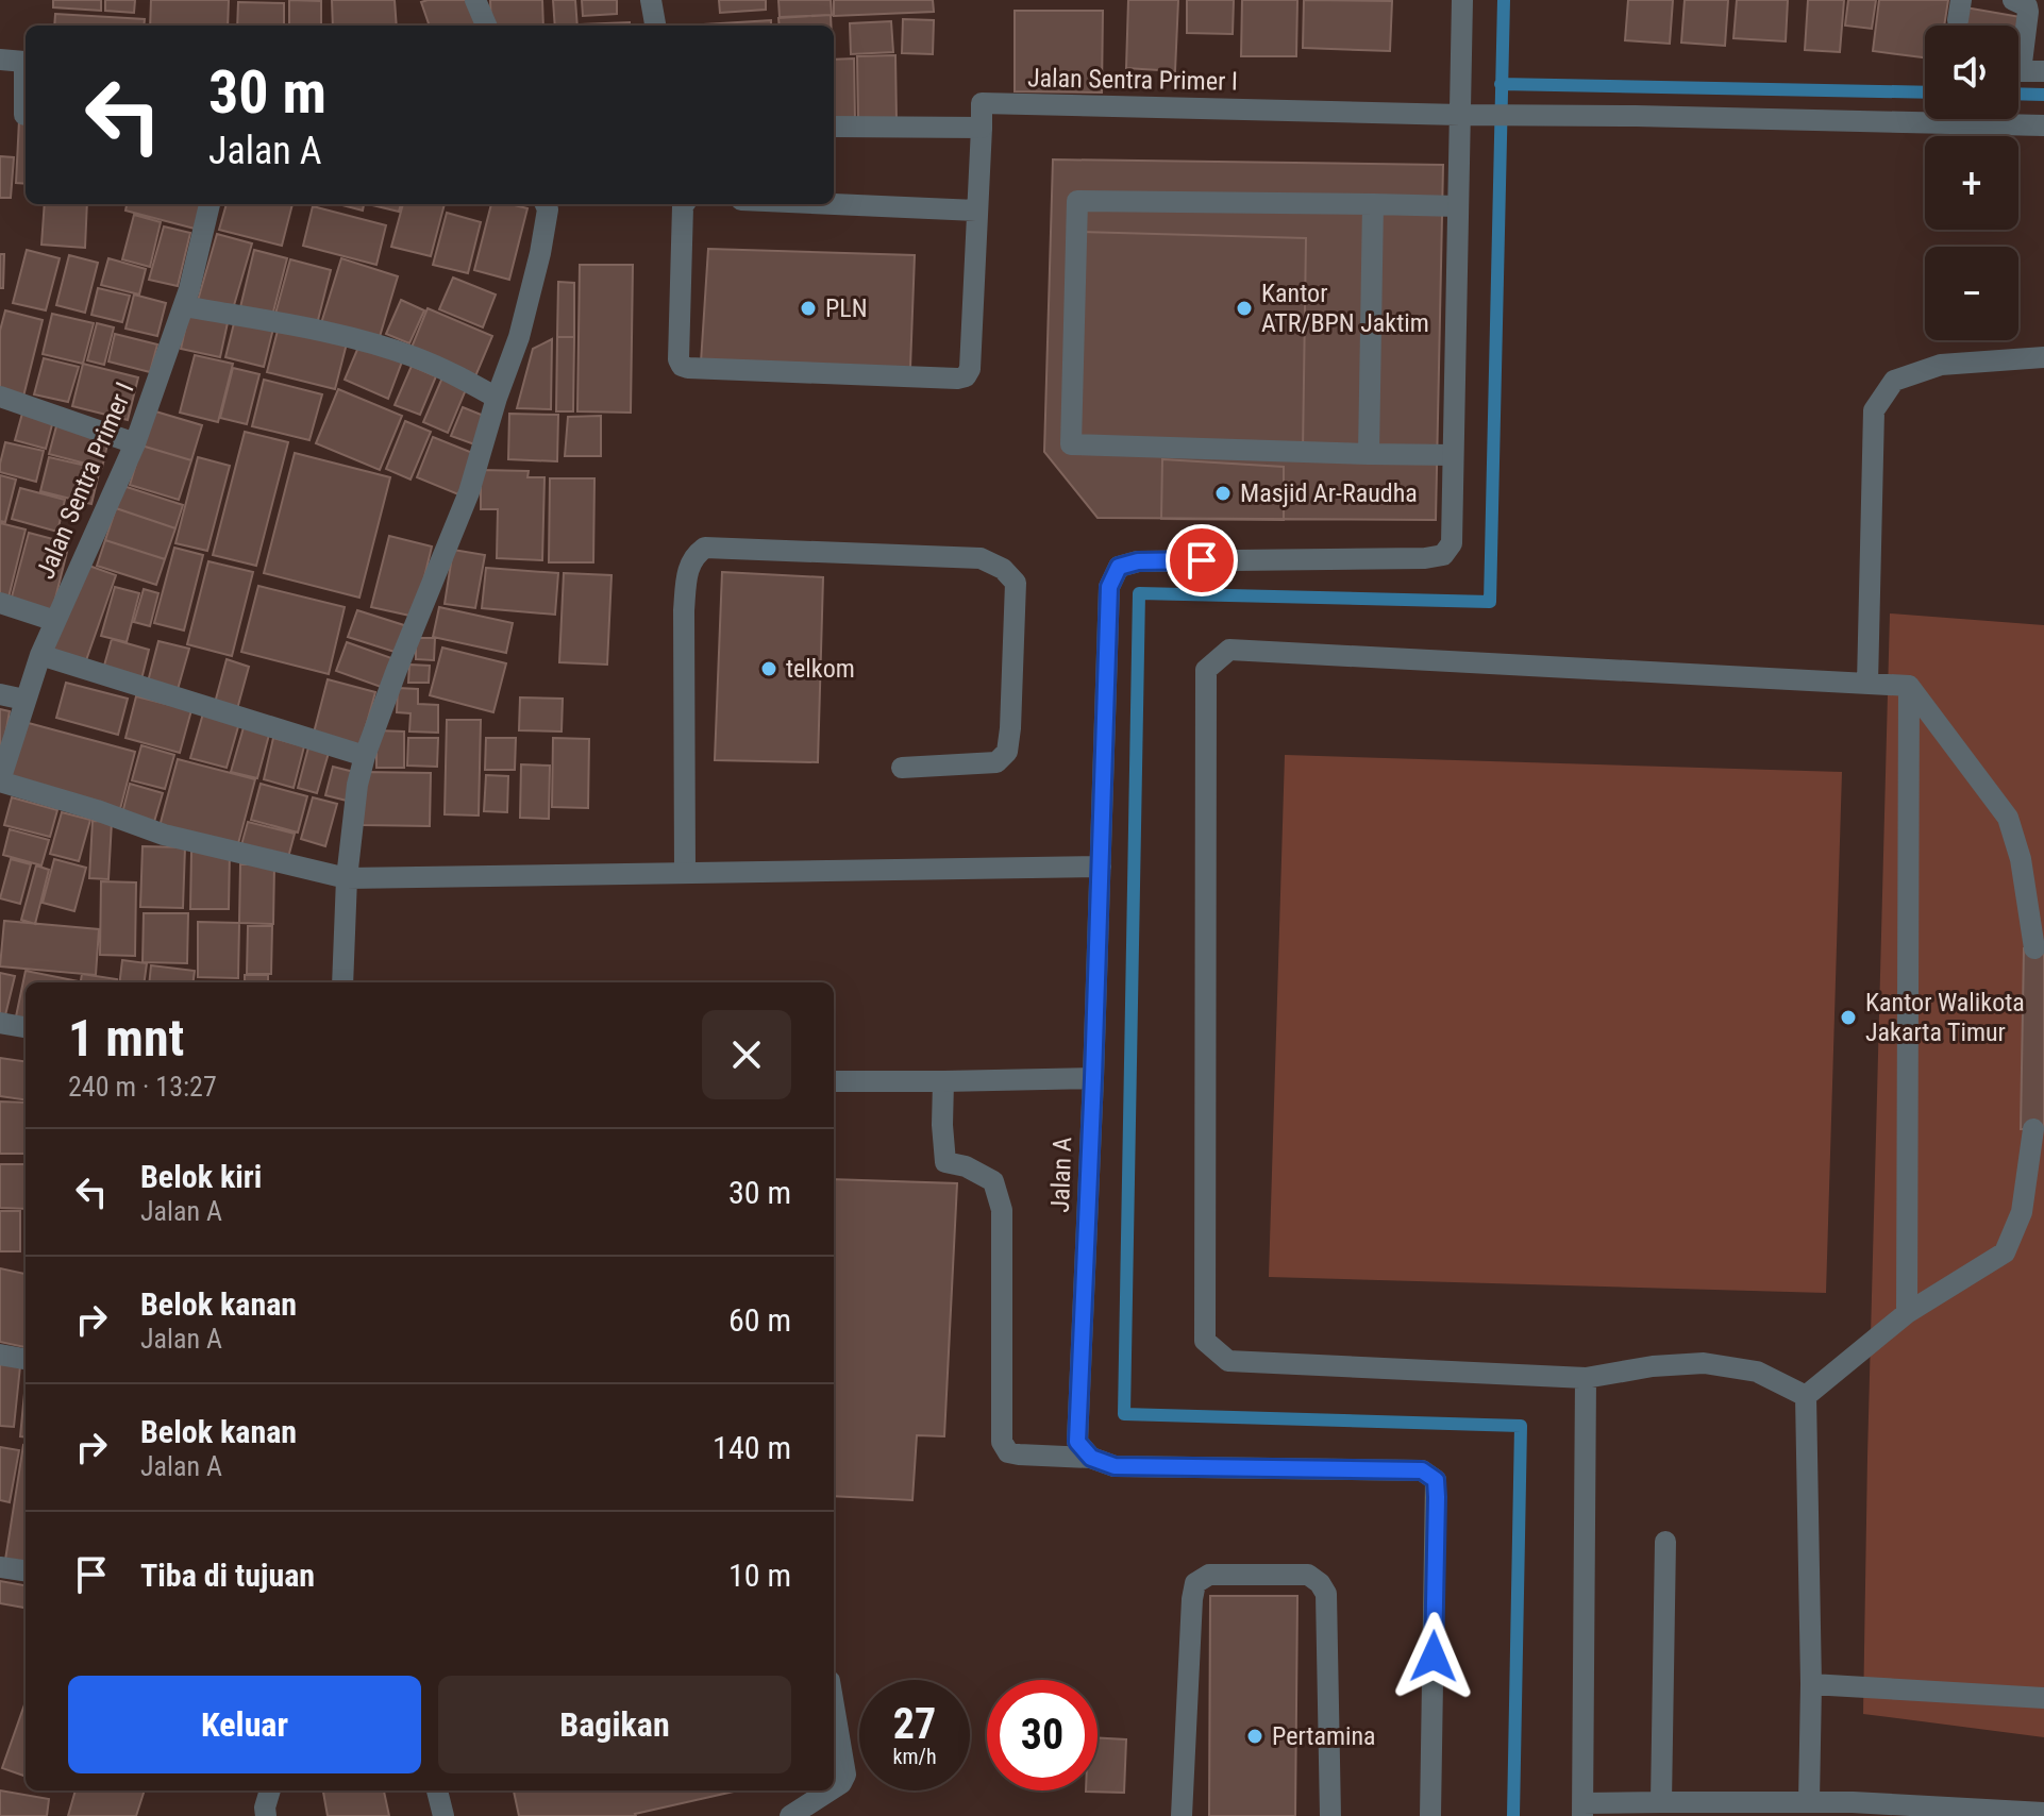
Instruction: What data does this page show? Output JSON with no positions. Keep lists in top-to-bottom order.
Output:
{
  "streets": {
    "street": ["Jalan Sentra Primer I", "Jalan A"]
  },
  "places": [
    "PLN",
    "Kantor ATR/BPN Jaktim",
    "Masjid Ar-Raudha",
    "telkom",
    "Kantor Walikota Jakarta Timur",
    "Pertamina"
  ],
  "page": {
    "map_buttons": ["+", "−"],
    "turn": ["30 m", "Jalan A"],
    "heading": ["1 mnt", "240 m · 13:27"],
    "list": [
      {
        "name": "Belok kiri",
        "note": "Jalan A",
        "value": "30 m"
      },
      {
        "name": "Belok kanan",
        "note": "Jalan A",
        "value": "60 m"
      },
      {
        "name": "Belok kanan",
        "note": "Jalan A",
        "value": "140 m"
      },
      {
        "name": "Tiba di tujuan",
        "value": "10 m"
      }
    ],
    "buttons": ["Keluar", "Bagikan"],
    "speed": "27 km/h",
    "limit": "30"
  }
}
